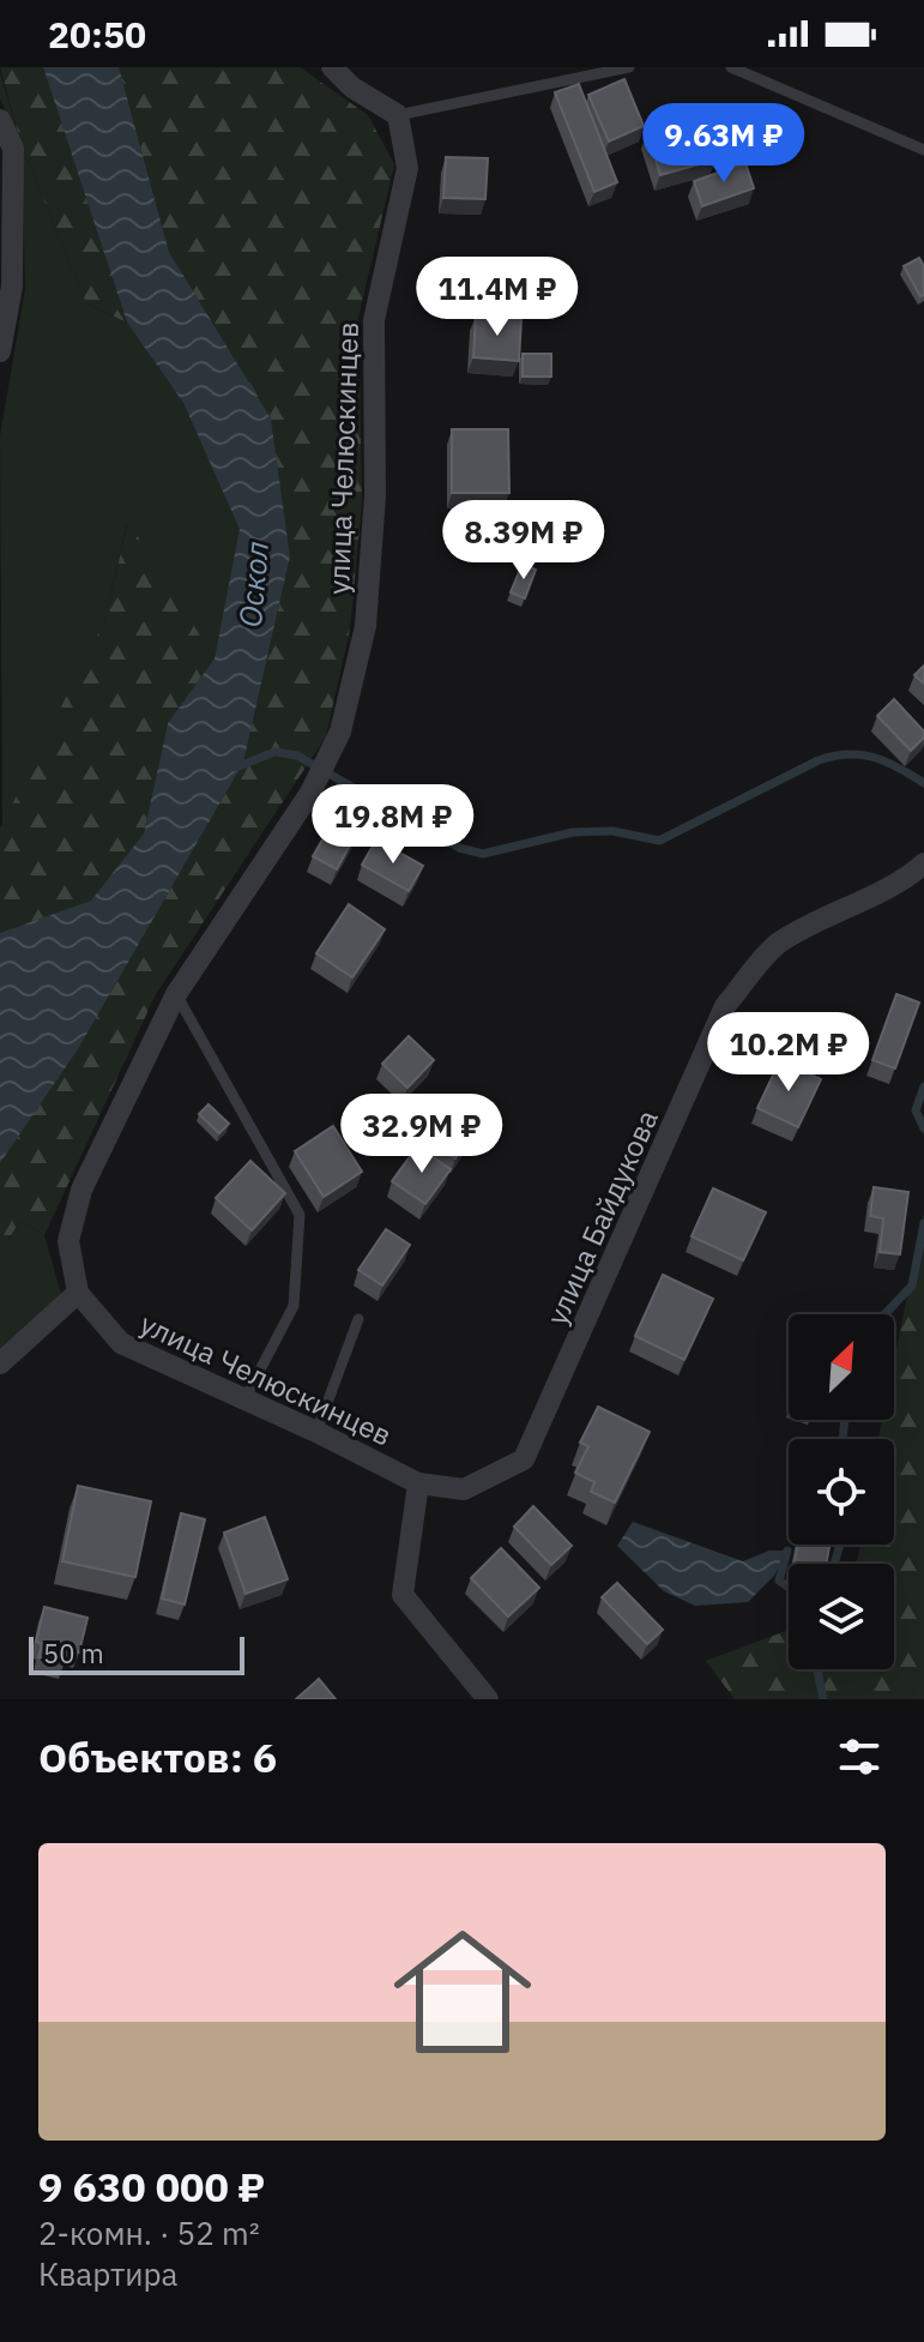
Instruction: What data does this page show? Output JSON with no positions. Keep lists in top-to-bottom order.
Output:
{
  "streets": {
    "street": ["улица Челюскинцев", "улица Байдукова"]
  },
  "crossings": [
    ["улица Челюскинцев", "улица Байдукова"]
  ],
  "water": ["Оскол"],
  "scale_bar": "50 m",
  "north": "top right",
  "page": {
    "status": "20:50",
    "price": [
      "9.63M ₽",
      "11.4M ₽",
      "8.39M ₽",
      "19.8M ₽",
      "10.2M ₽",
      "32.9M ₽"
    ],
    "scale": "50 m",
    "heading": "Объектов: 6",
    "list": [
      {
        "name": "9 630 000 ₽",
        "note": "2-комн. · 52 m² · Квартира"
      }
    ]
  }
}
